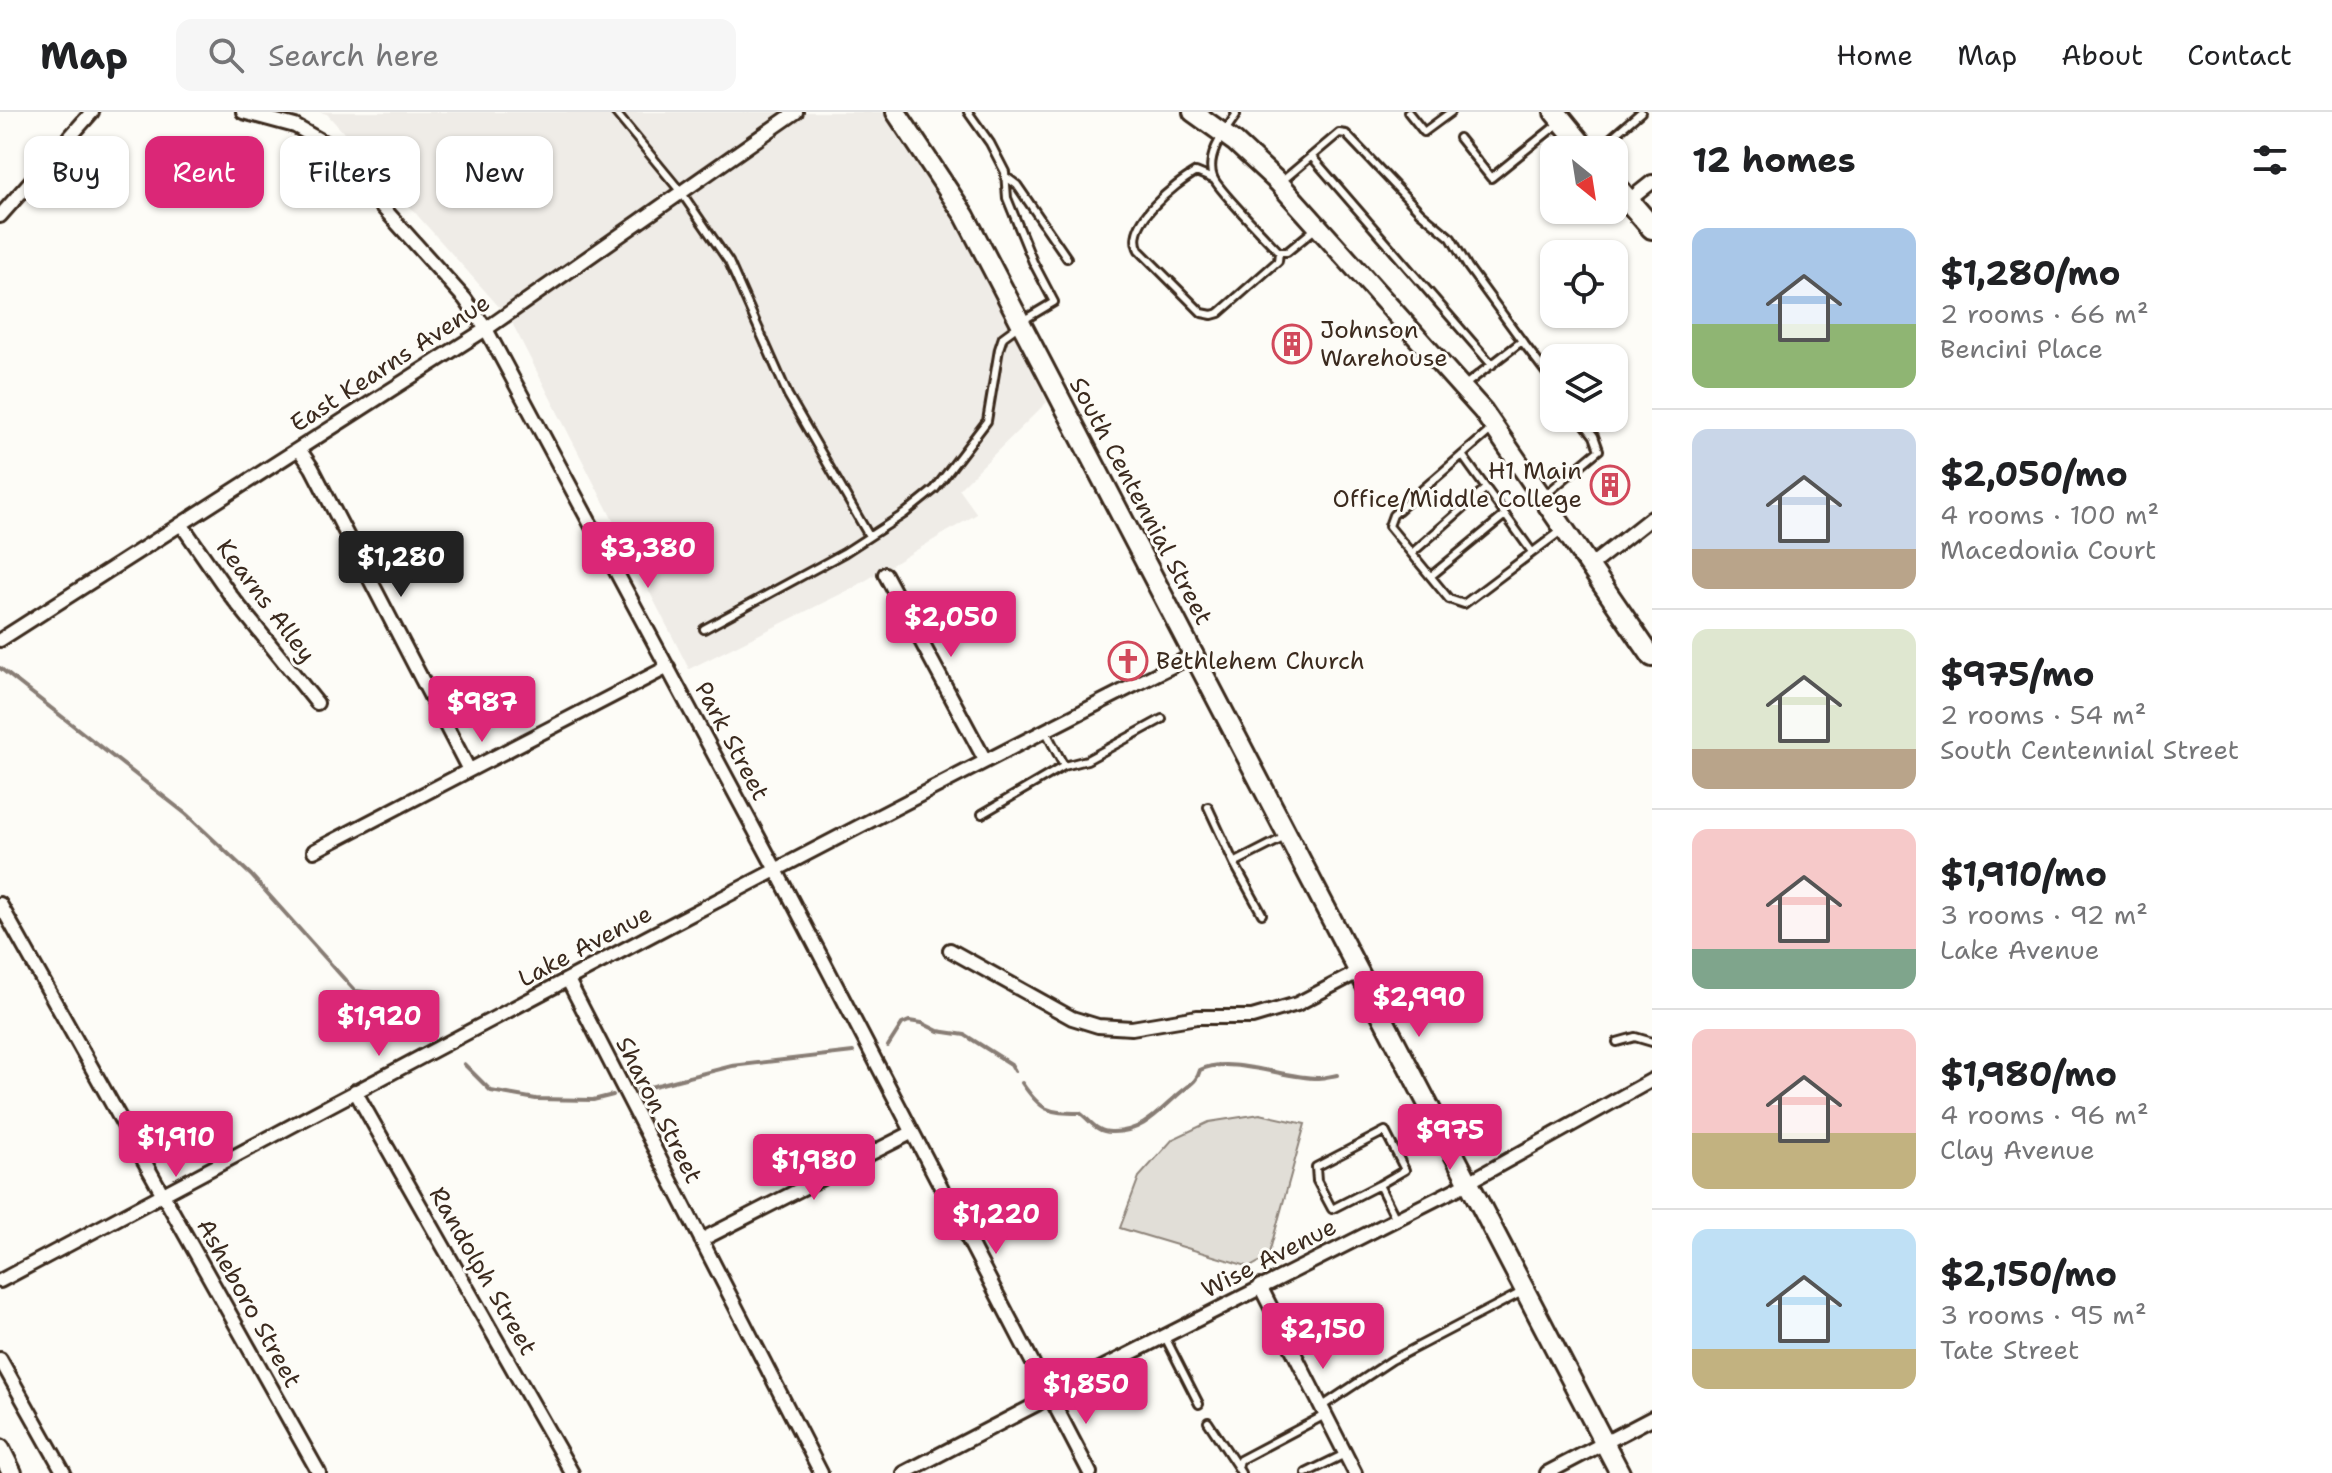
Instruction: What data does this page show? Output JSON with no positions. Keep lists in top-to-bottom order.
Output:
{
  "streets": {
    "street": [
      "East Kearns Avenue",
      "South Centennial Street",
      "Kearns Alley",
      "Park Street",
      "Lake Avenue",
      "Sharon Street",
      "Wise Avenue",
      "Randolph Street",
      "Asheboro Street"
    ]
  },
  "crossings": [
    ["East Kearns Avenue", "Kearns Alley"],
    ["East Kearns Avenue", "Park Street"],
    ["South Centennial Street", "Lake Avenue"],
    ["South Centennial Street", "Wise Avenue"],
    ["Park Street", "Lake Avenue"],
    ["Park Street", "Wise Avenue"],
    ["Lake Avenue", "Sharon Street"],
    ["Lake Avenue", "Randolph Street"],
    ["Lake Avenue", "Asheboro Street"]
  ],
  "places": {
    "building": ["Johnson Warehouse", "H1 Main Office/Middle College"],
    "church": ["Bethlehem Church"]
  },
  "north": "bottom right",
  "page": {
    "header": "Map",
    "search": "Search here",
    "nav": [
      "Home",
      "Map",
      "About",
      "Contact"
    ],
    "heading": "12 homes",
    "chip": [
      "Buy",
      "Rent",
      "Filters",
      "New"
    ],
    "list": [
      {
        "name": "$1,280/mo",
        "note": "2 rooms · 66 m² · Bencini Place"
      },
      {
        "name": "$2,050/mo",
        "note": "4 rooms · 100 m² · Macedonia Court"
      },
      {
        "name": "$975/mo",
        "note": "2 rooms · 54 m² · South Centennial Street"
      },
      {
        "name": "$1,910/mo",
        "note": "3 rooms · 92 m² · Lake Avenue"
      },
      {
        "name": "$1,980/mo",
        "note": "4 rooms · 96 m² · Clay Avenue"
      },
      {
        "name": "$2,150/mo",
        "note": "3 rooms · 95 m² · Tate Street"
      }
    ],
    "price": [
      "$3,380",
      "$1,280",
      "$2,050",
      "$987",
      "$2,990",
      "$1,920",
      "$975",
      "$1,910",
      "$1,980",
      "$1,220",
      "$2,150",
      "$1,850"
    ]
  }
}
